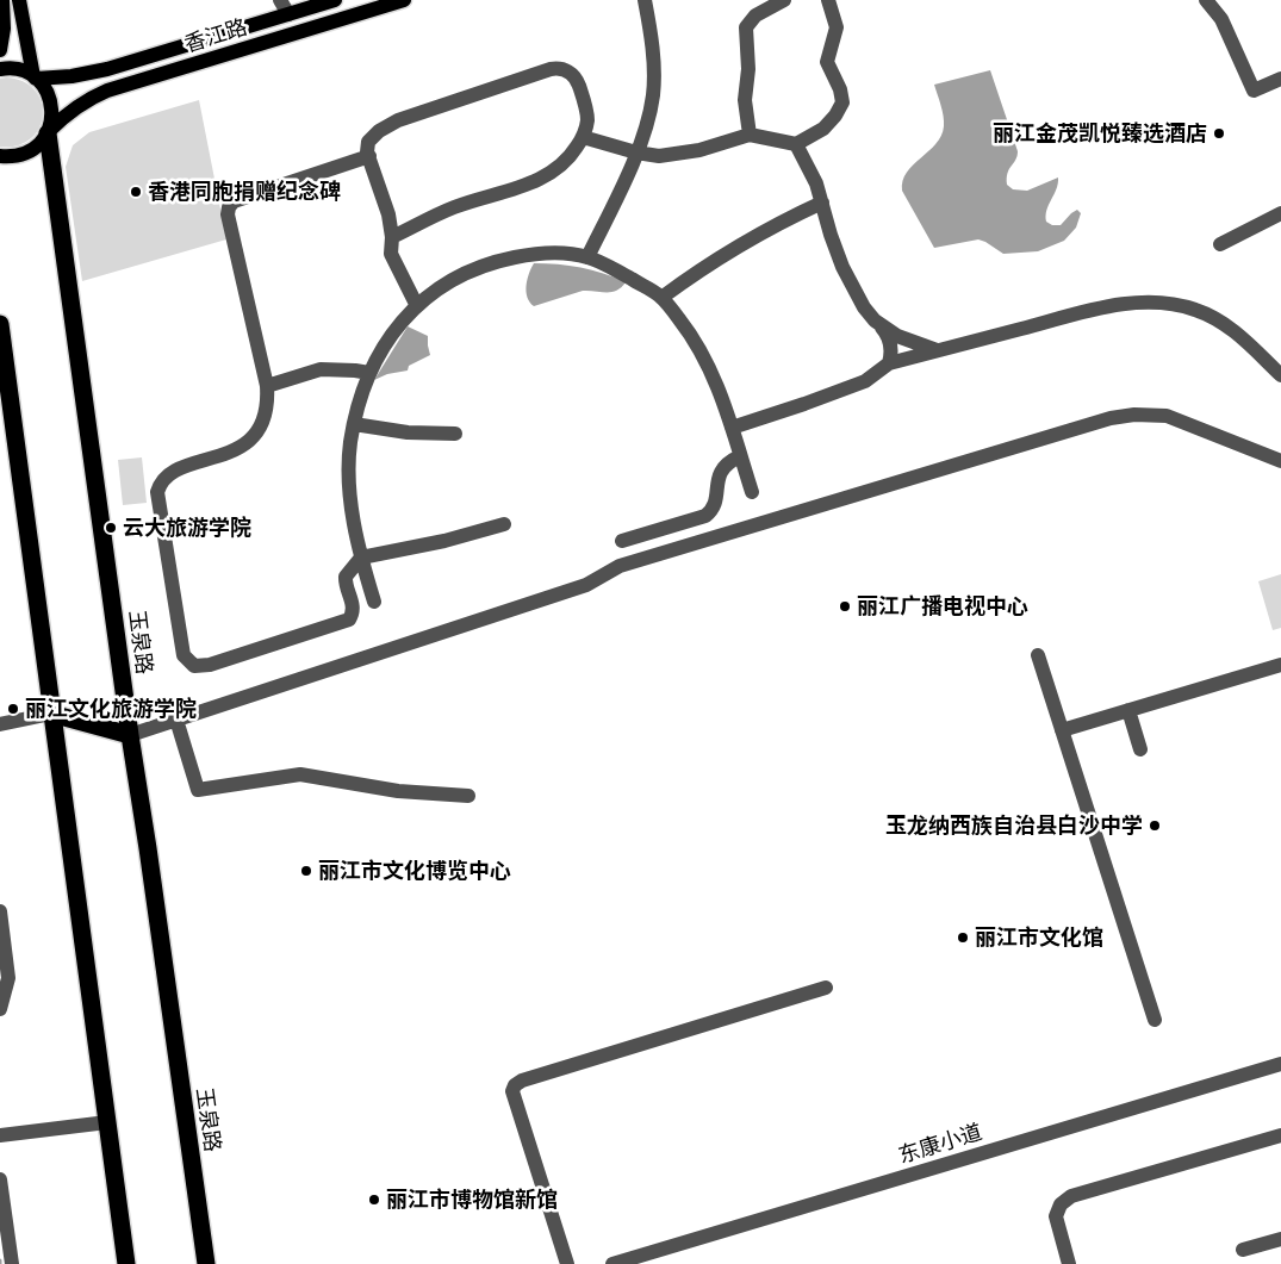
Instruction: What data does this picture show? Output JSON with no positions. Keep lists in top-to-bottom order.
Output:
{
  "streets": {
    "highway": ["玉泉路"],
    "main road": ["香江路"],
    "street": ["东康小道"]
  },
  "crossings": [
    ["香江路", "玉泉路"]
  ],
  "places": [
    "丽江金茂凯悦臻选酒店",
    "香港同胞捐赠纪念碑",
    "云大旅游学院",
    "丽江广播电视中心",
    "丽江文化旅游学院",
    "玉龙纳西族自治县白沙中学",
    "丽江市文化博览中心",
    "丽江市文化馆",
    "丽江市博物馆新馆"
  ]
}
